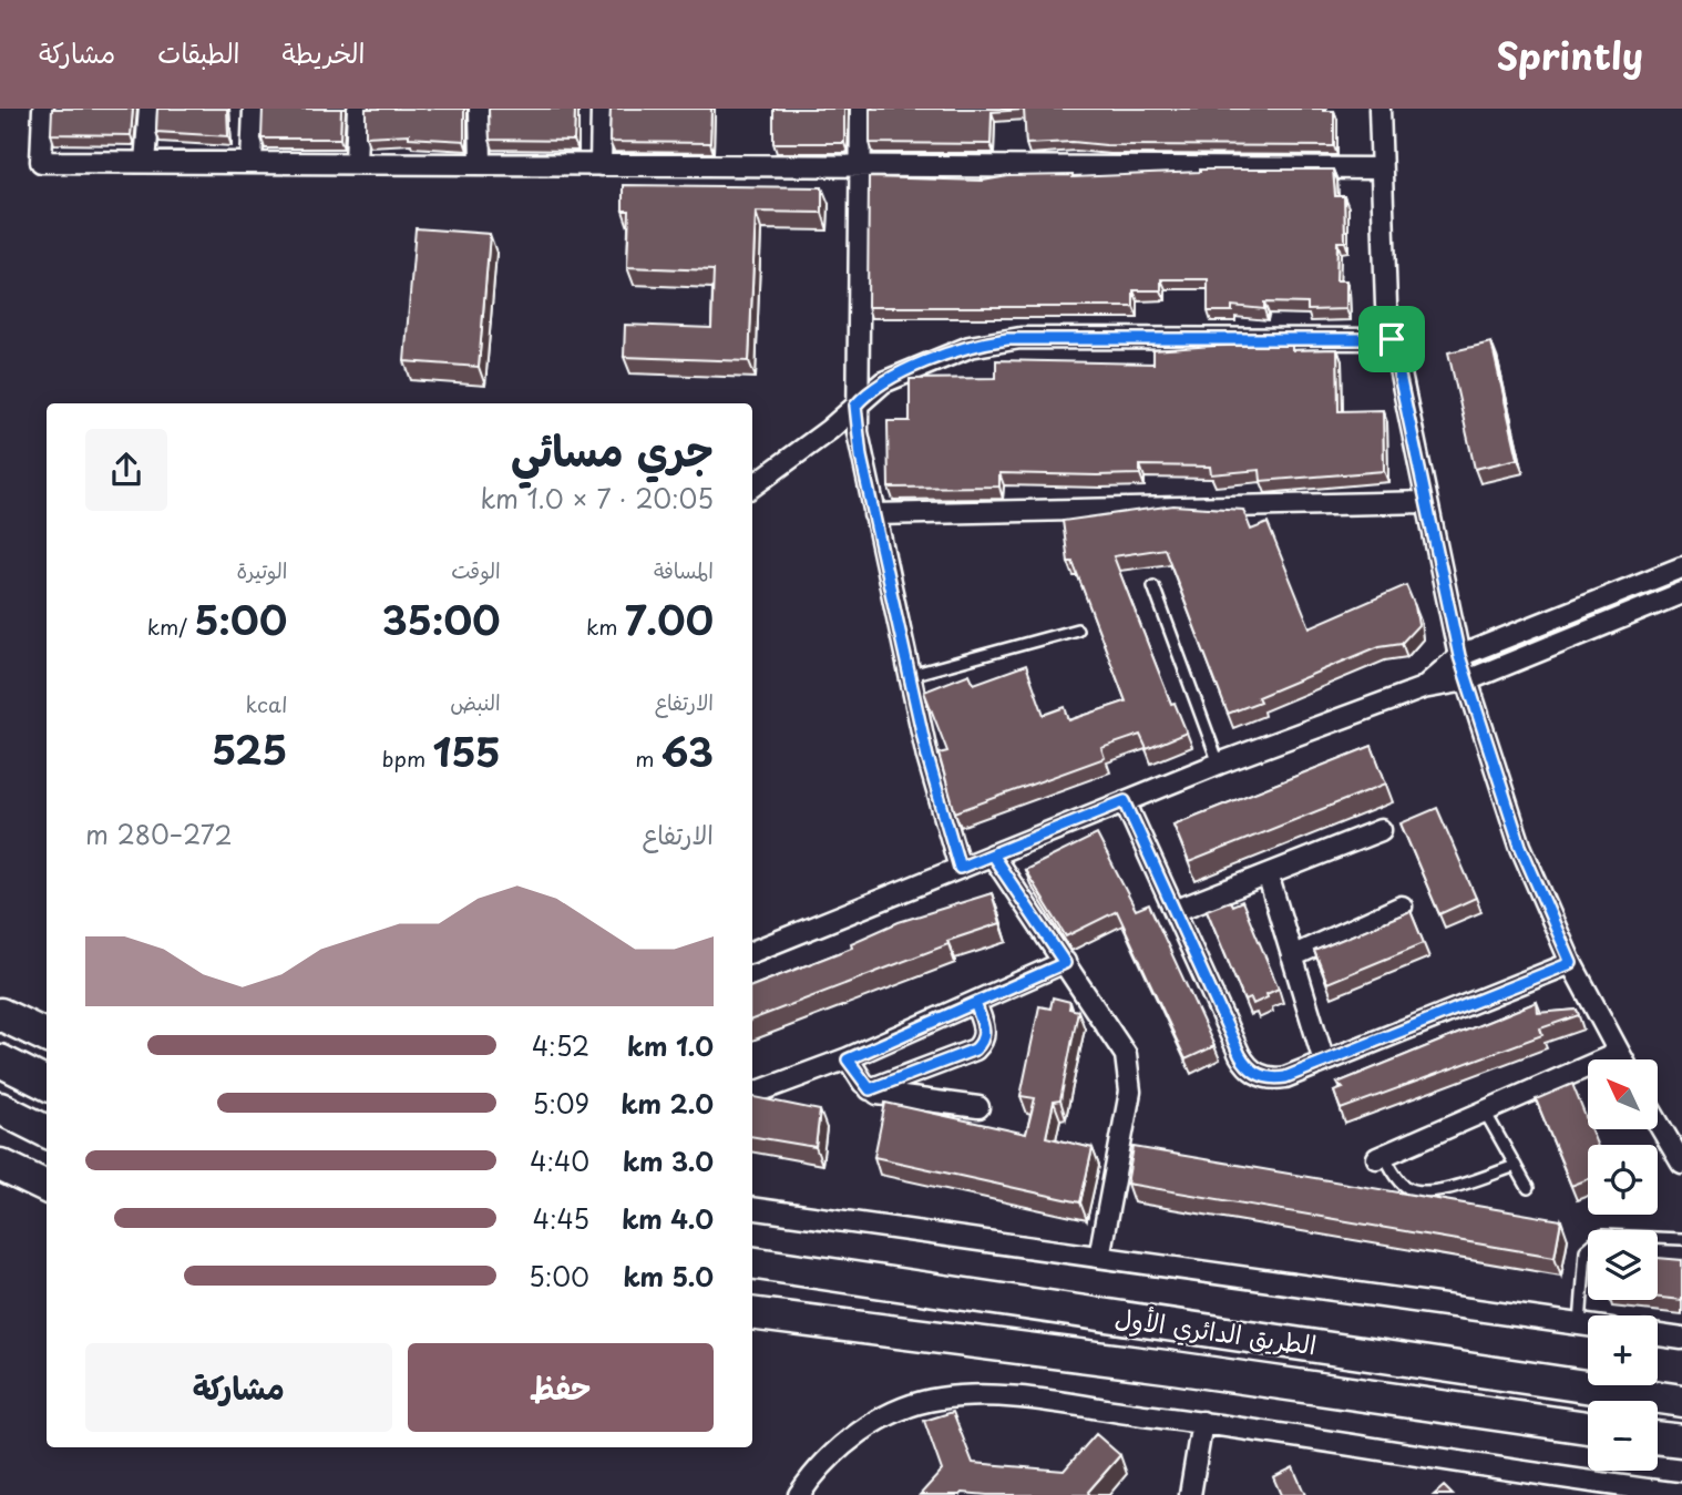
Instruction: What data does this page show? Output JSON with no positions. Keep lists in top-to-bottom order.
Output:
{
  "streets": {
    "main road": ["الطريق الدائري الأول"]
  },
  "north": "top left",
  "page": {
    "header": "Sprintly",
    "nav": ["الخريطة", "الطبقات", "مشاركة"],
    "heading": ["جري مسائي", "20:05 · 7 × 1.0 km"],
    "stats": [
      ["المسافة", "7.00 km"],
      ["الوقت", "35:00"],
      ["الوتيرة", "5:00 /km"],
      ["الارتفاع", "63 m"],
      ["النبض", "155 bpm"],
      ["kcal", "525"]
    ],
    "chart": ["الارتفاع", "272–280 m"],
    "list": [
      {
        "name": "1.0 km",
        "note": "4:52"
      },
      {
        "name": "2.0 km",
        "note": "5:09"
      },
      {
        "name": "3.0 km",
        "note": "4:40"
      },
      {
        "name": "4.0 km",
        "note": "4:45"
      },
      {
        "name": "5.0 km",
        "note": "5:00"
      }
    ],
    "map_buttons": ["+", "−"],
    "buttons": ["حفظ", "مشاركة"]
  }
}
